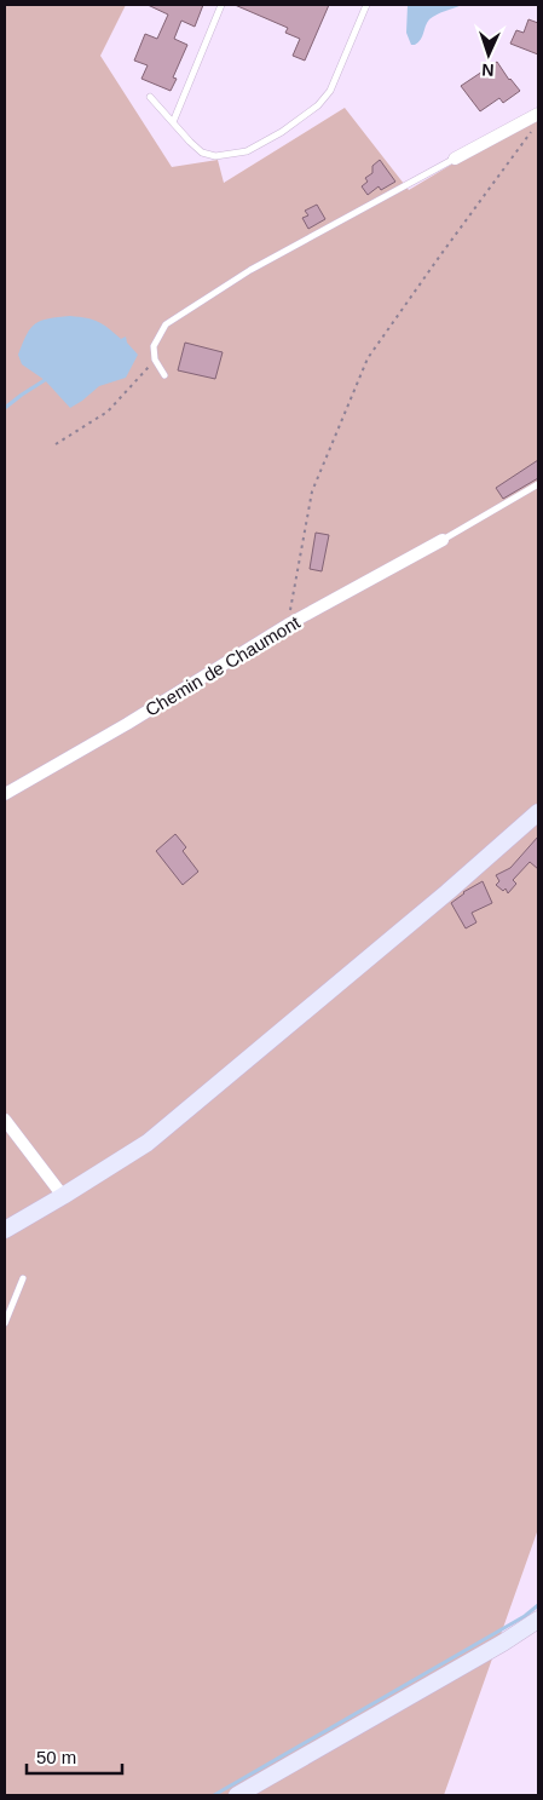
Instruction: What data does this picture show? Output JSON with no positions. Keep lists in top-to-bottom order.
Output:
{
  "streets": {
    "street": ["Chemin de Chaumont"]
  },
  "scale_bar": "50 m",
  "north": "bottom"
}
